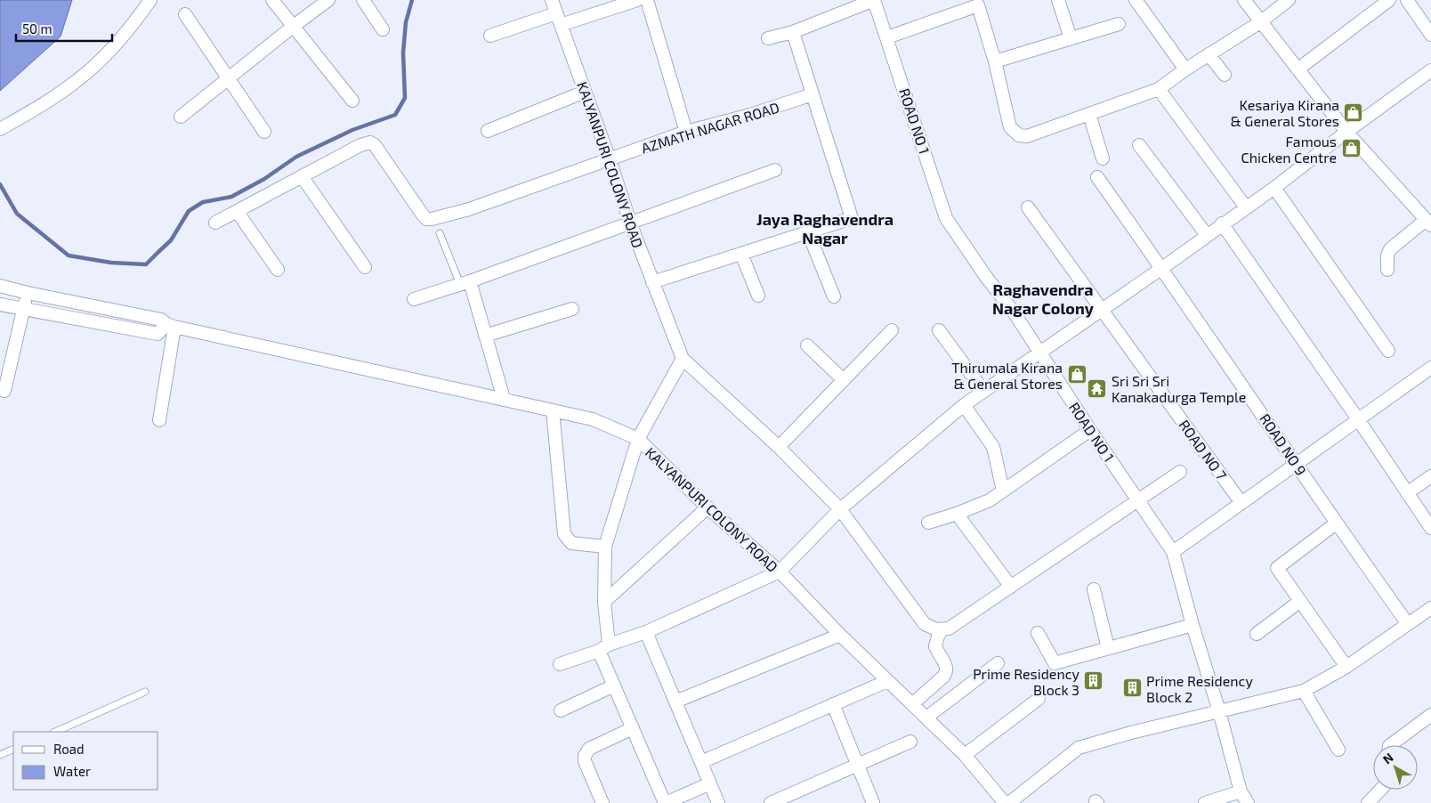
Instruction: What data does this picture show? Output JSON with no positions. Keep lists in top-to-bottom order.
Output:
{
  "streets": {
    "street": [
      "ROAD NO 1",
      "AZMATH NAGAR ROAD",
      "KALYANPURI COLONY ROAD",
      "ROAD NO 9",
      "ROAD NO 7"
    ]
  },
  "crossings": [
    ["AZMATH NAGAR ROAD", "KALYANPURI COLONY ROAD"]
  ],
  "districts": ["Jaya Raghavendra Nagar", "Raghavendra Nagar Colony"],
  "places": {
    "shop": ["Kesariya Kirana & General Stores", "Famous Chicken Centre", "Thirumala Kirana & General Stores"],
    "temple": ["Sri Sri Sri Kanakadurga Temple"],
    "building": ["Prime Residency Block 3", "Prime Residency Block 2"]
  },
  "legend": ["Road", "Water"],
  "scale_bar": "50 m",
  "north": "top left"
}
